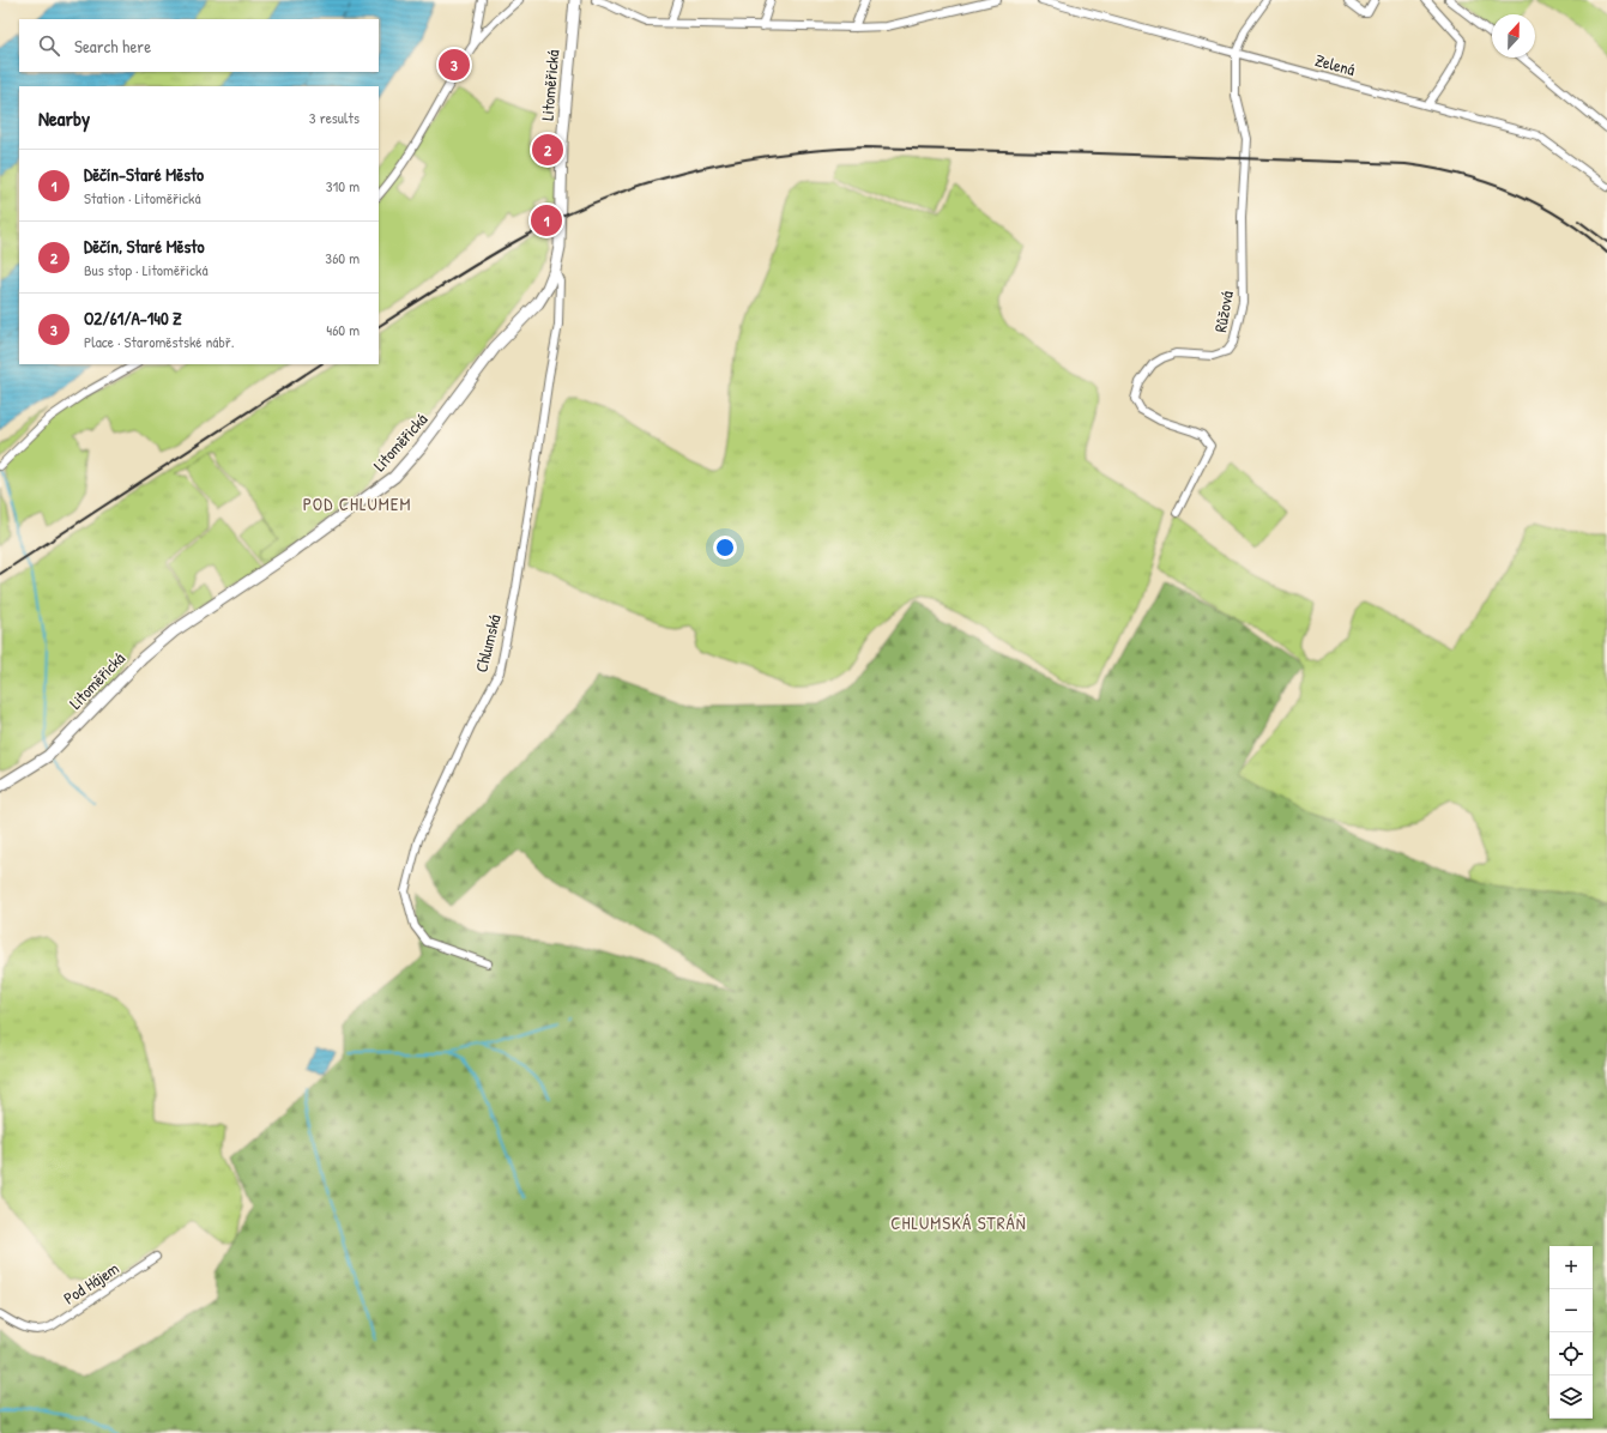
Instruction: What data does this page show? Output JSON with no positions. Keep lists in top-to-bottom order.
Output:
{
  "streets": {
    "main road": ["Litoměřická"],
    "street": [
      "Zelená",
      "Růžová",
      "Chlumská",
      "Pod Hájem"
    ]
  },
  "crossings": [
    ["Zelená", "Růžová"],
    ["Litoměřická", "Chlumská"]
  ],
  "districts": ["POD CHLUMEM", "CHLUMSKÁ STRÁŇ"],
  "north": "top",
  "page": {
    "search": "Search here",
    "pins": ["3", "2", "1"],
    "heading": ["Nearby", "3 results"],
    "list": [
      {
        "mark": "1",
        "name": "Děčín-Staré Město",
        "note": "Station · Litoměřická",
        "value": "310 m"
      },
      {
        "mark": "2",
        "name": "Děčín, Staré Město",
        "note": "Bus stop · Litoměřická",
        "value": "360 m"
      },
      {
        "mark": "3",
        "name": "O2/61/A-140 Z",
        "note": "Place · Staroměstské nábř.",
        "value": "460 m"
      }
    ],
    "map_buttons": ["+", "−"]
  }
}
